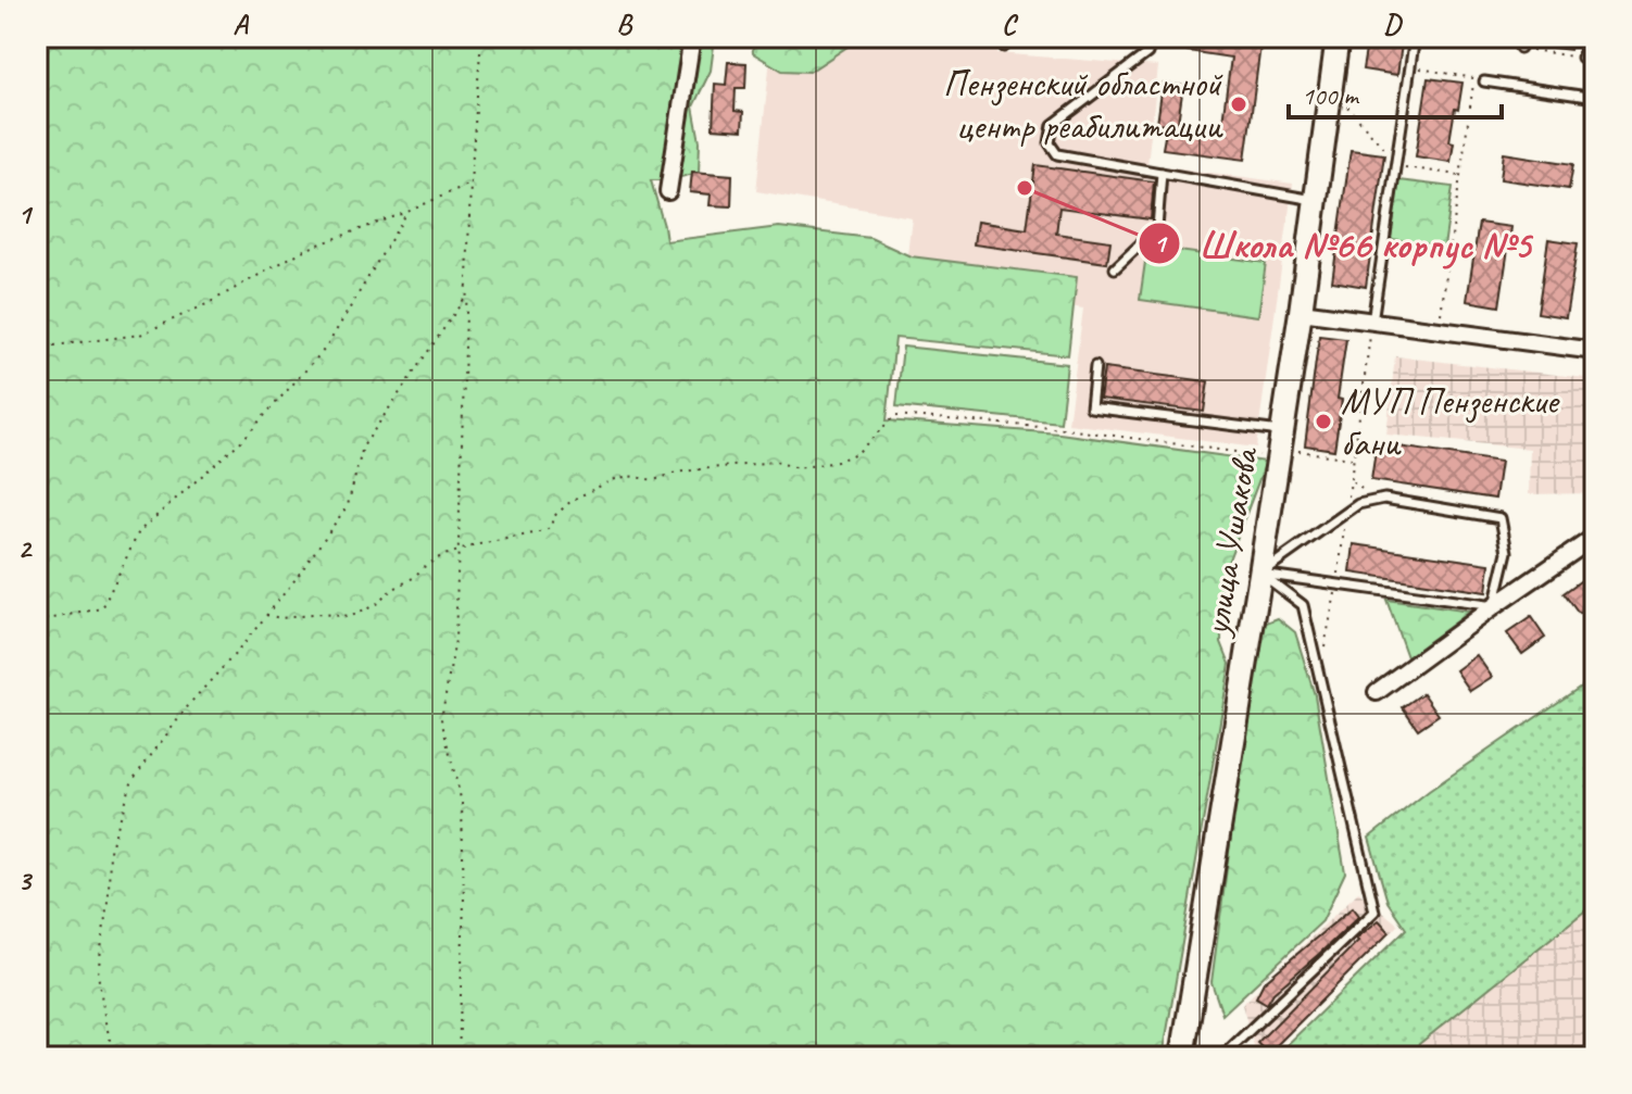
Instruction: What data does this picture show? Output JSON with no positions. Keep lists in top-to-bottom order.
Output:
{
  "streets": {
    "main road": ["улица Ушакова"]
  },
  "places": ["Пензенский областной центр реабилитации", "Школа №66 корпус №5", "МУП Пензенские бани"],
  "scale_bar": "100 m",
  "grid": {
    "columns": [
      "A",
      "B",
      "C",
      "D"
    ],
    "rows": ["1", "2", "3"]
  }
}
